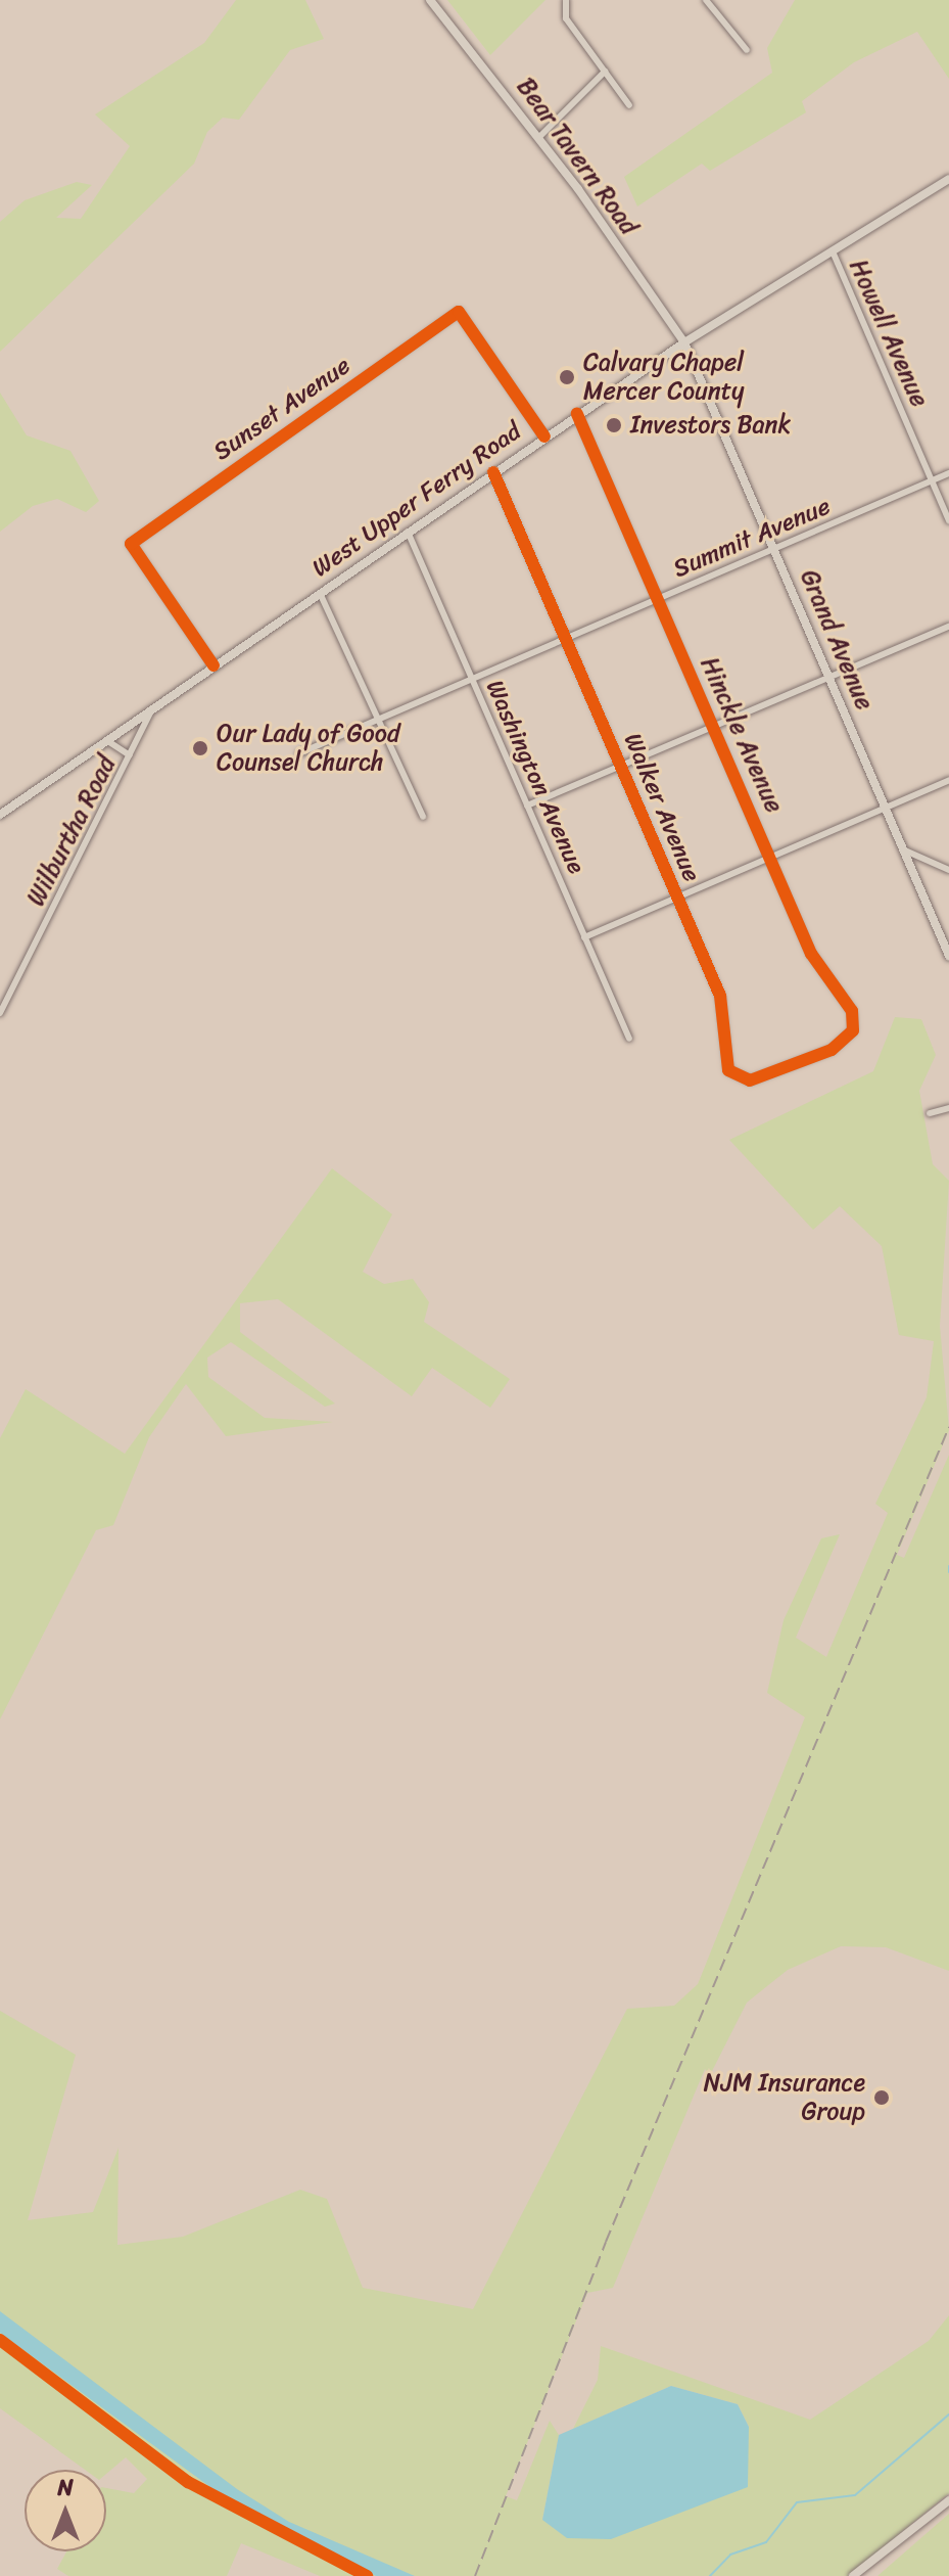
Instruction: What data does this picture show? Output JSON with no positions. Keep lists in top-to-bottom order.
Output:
{
  "streets": {
    "main road": ["Bear Tavern Road", "West Upper Ferry Road", "Grand Avenue"],
    "street": [
      "Howell Avenue",
      "Sunset Avenue",
      "Summit Avenue",
      "Hinckle Avenue",
      "Washington Avenue",
      "Walker Avenue",
      "Wilburtha Road"
    ]
  },
  "crossings": [
    ["Bear Tavern Road", "West Upper Ferry Road"],
    ["Bear Tavern Road", "Grand Avenue"],
    ["Howell Avenue", "West Upper Ferry Road"],
    ["Howell Avenue", "Summit Avenue"],
    ["Sunset Avenue", "West Upper Ferry Road"],
    ["West Upper Ferry Road", "Grand Avenue"],
    ["West Upper Ferry Road", "Hinckle Avenue"],
    ["West Upper Ferry Road", "Washington Avenue"],
    ["West Upper Ferry Road", "Walker Avenue"],
    ["West Upper Ferry Road", "Wilburtha Road"],
    ["Summit Avenue", "Grand Avenue"],
    ["Summit Avenue", "Hinckle Avenue"],
    ["Summit Avenue", "Washington Avenue"],
    ["Summit Avenue", "Walker Avenue"],
    ["Hinckle Avenue", "Walker Avenue"]
  ],
  "places": [
    "Calvary Chapel Mercer County",
    "Investors Bank",
    "Our Lady of Good Counsel Church",
    "NJM Insurance Group"
  ],
  "north": "top"
}
